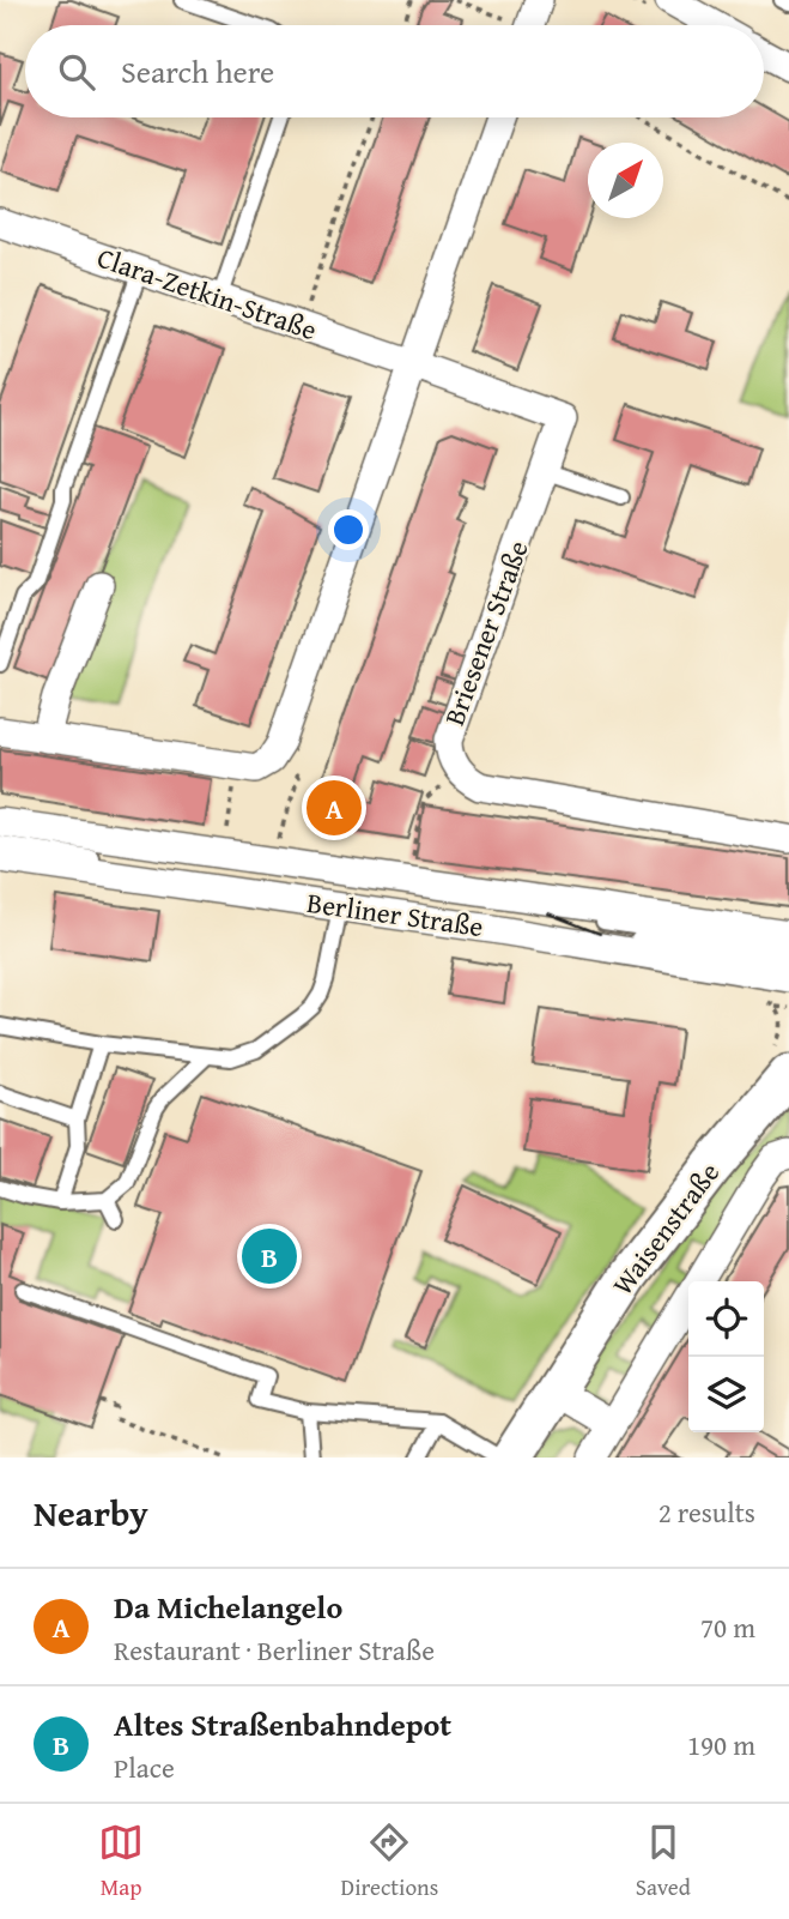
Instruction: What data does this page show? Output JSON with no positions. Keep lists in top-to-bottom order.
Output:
{
  "streets": {
    "main road": ["Waisenstraße"],
    "street": ["Clara-Zetkin-Straße", "Briesener Straße", "Berliner Straße"]
  },
  "crossings": [
    ["Clara-Zetkin-Straße", "Briesener Straße"]
  ],
  "north": "top right",
  "page": {
    "search": "Search here",
    "pins": ["A", "B"],
    "heading": ["Nearby", "2 results"],
    "list": [
      {
        "mark": "A",
        "name": "Da Michelangelo",
        "note": "Restaurant · Berliner Straße",
        "value": "70 m"
      },
      {
        "mark": "B",
        "name": "Altes Straßenbahndepot",
        "note": "Place",
        "value": "190 m"
      }
    ],
    "nav": ["Map", "Directions", "Saved"]
  }
}
